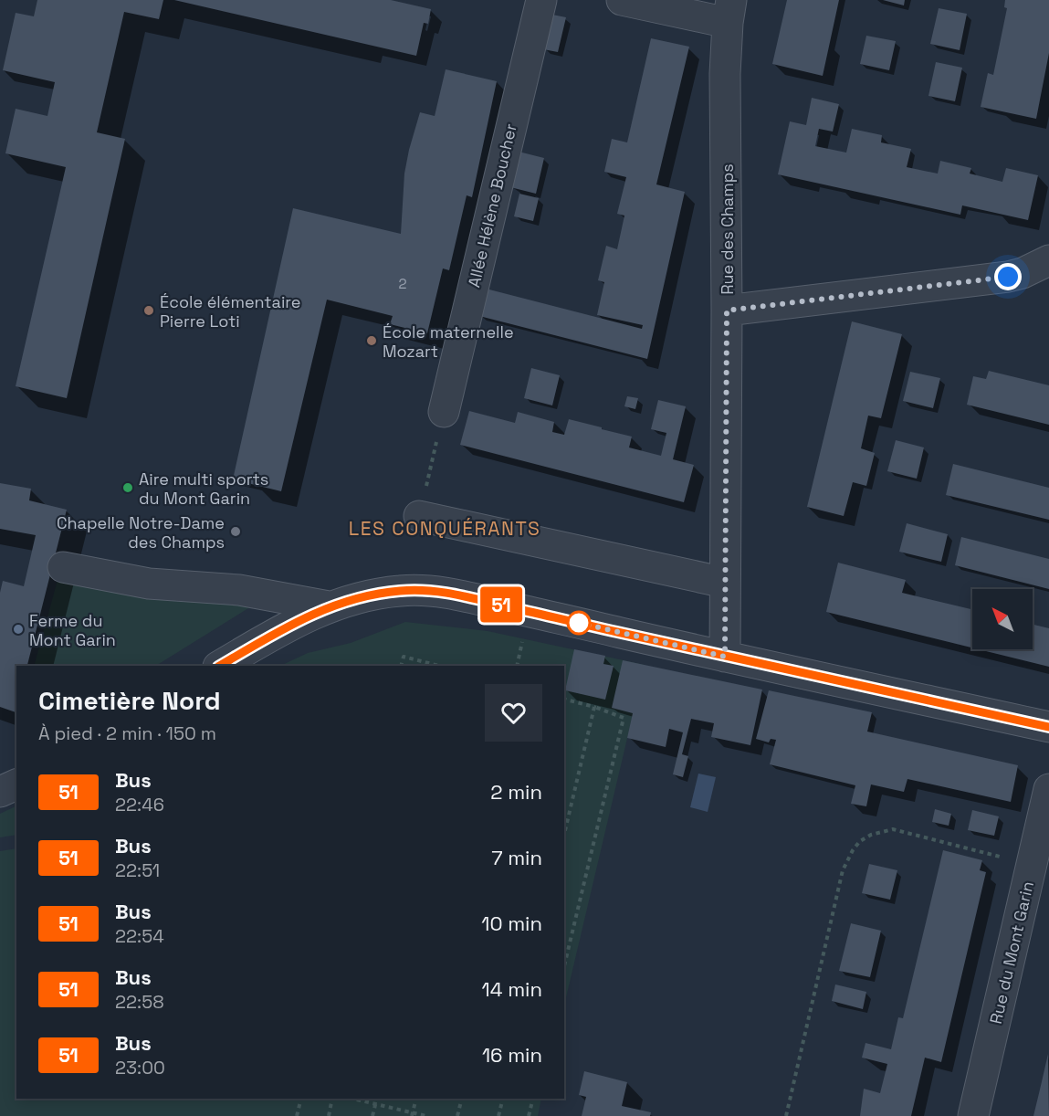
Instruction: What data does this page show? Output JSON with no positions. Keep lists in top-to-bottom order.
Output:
{
  "streets": {
    "street": ["Allée Hélène Boucher", "Rue des Champs", "Rue du Mont Garin"]
  },
  "districts": ["LES CONQUÉRANTS"],
  "places": [
    "École élémentaire Pierre Loti",
    "École maternelle Mozart",
    "Aire multi sports du Mont Garin",
    "Chapelle Notre-Dame des Champs",
    "Ferme du Mont Garin"
  ],
  "lines": ["bus line 51"],
  "house_numbers": ["2"],
  "north": "top left",
  "page": {
    "on_map": "51",
    "heading": ["Cimetière Nord", "À pied · 2 min · 150 m"],
    "list": [
      {
        "mark": "51",
        "name": "Bus",
        "note": "22:46",
        "value": "2 min"
      },
      {
        "mark": "51",
        "name": "Bus",
        "note": "22:51",
        "value": "7 min"
      },
      {
        "mark": "51",
        "name": "Bus",
        "note": "22:54",
        "value": "10 min"
      },
      {
        "mark": "51",
        "name": "Bus",
        "note": "22:58",
        "value": "14 min"
      },
      {
        "mark": "51",
        "name": "Bus",
        "note": "23:00",
        "value": "16 min"
      }
    ]
  }
}
